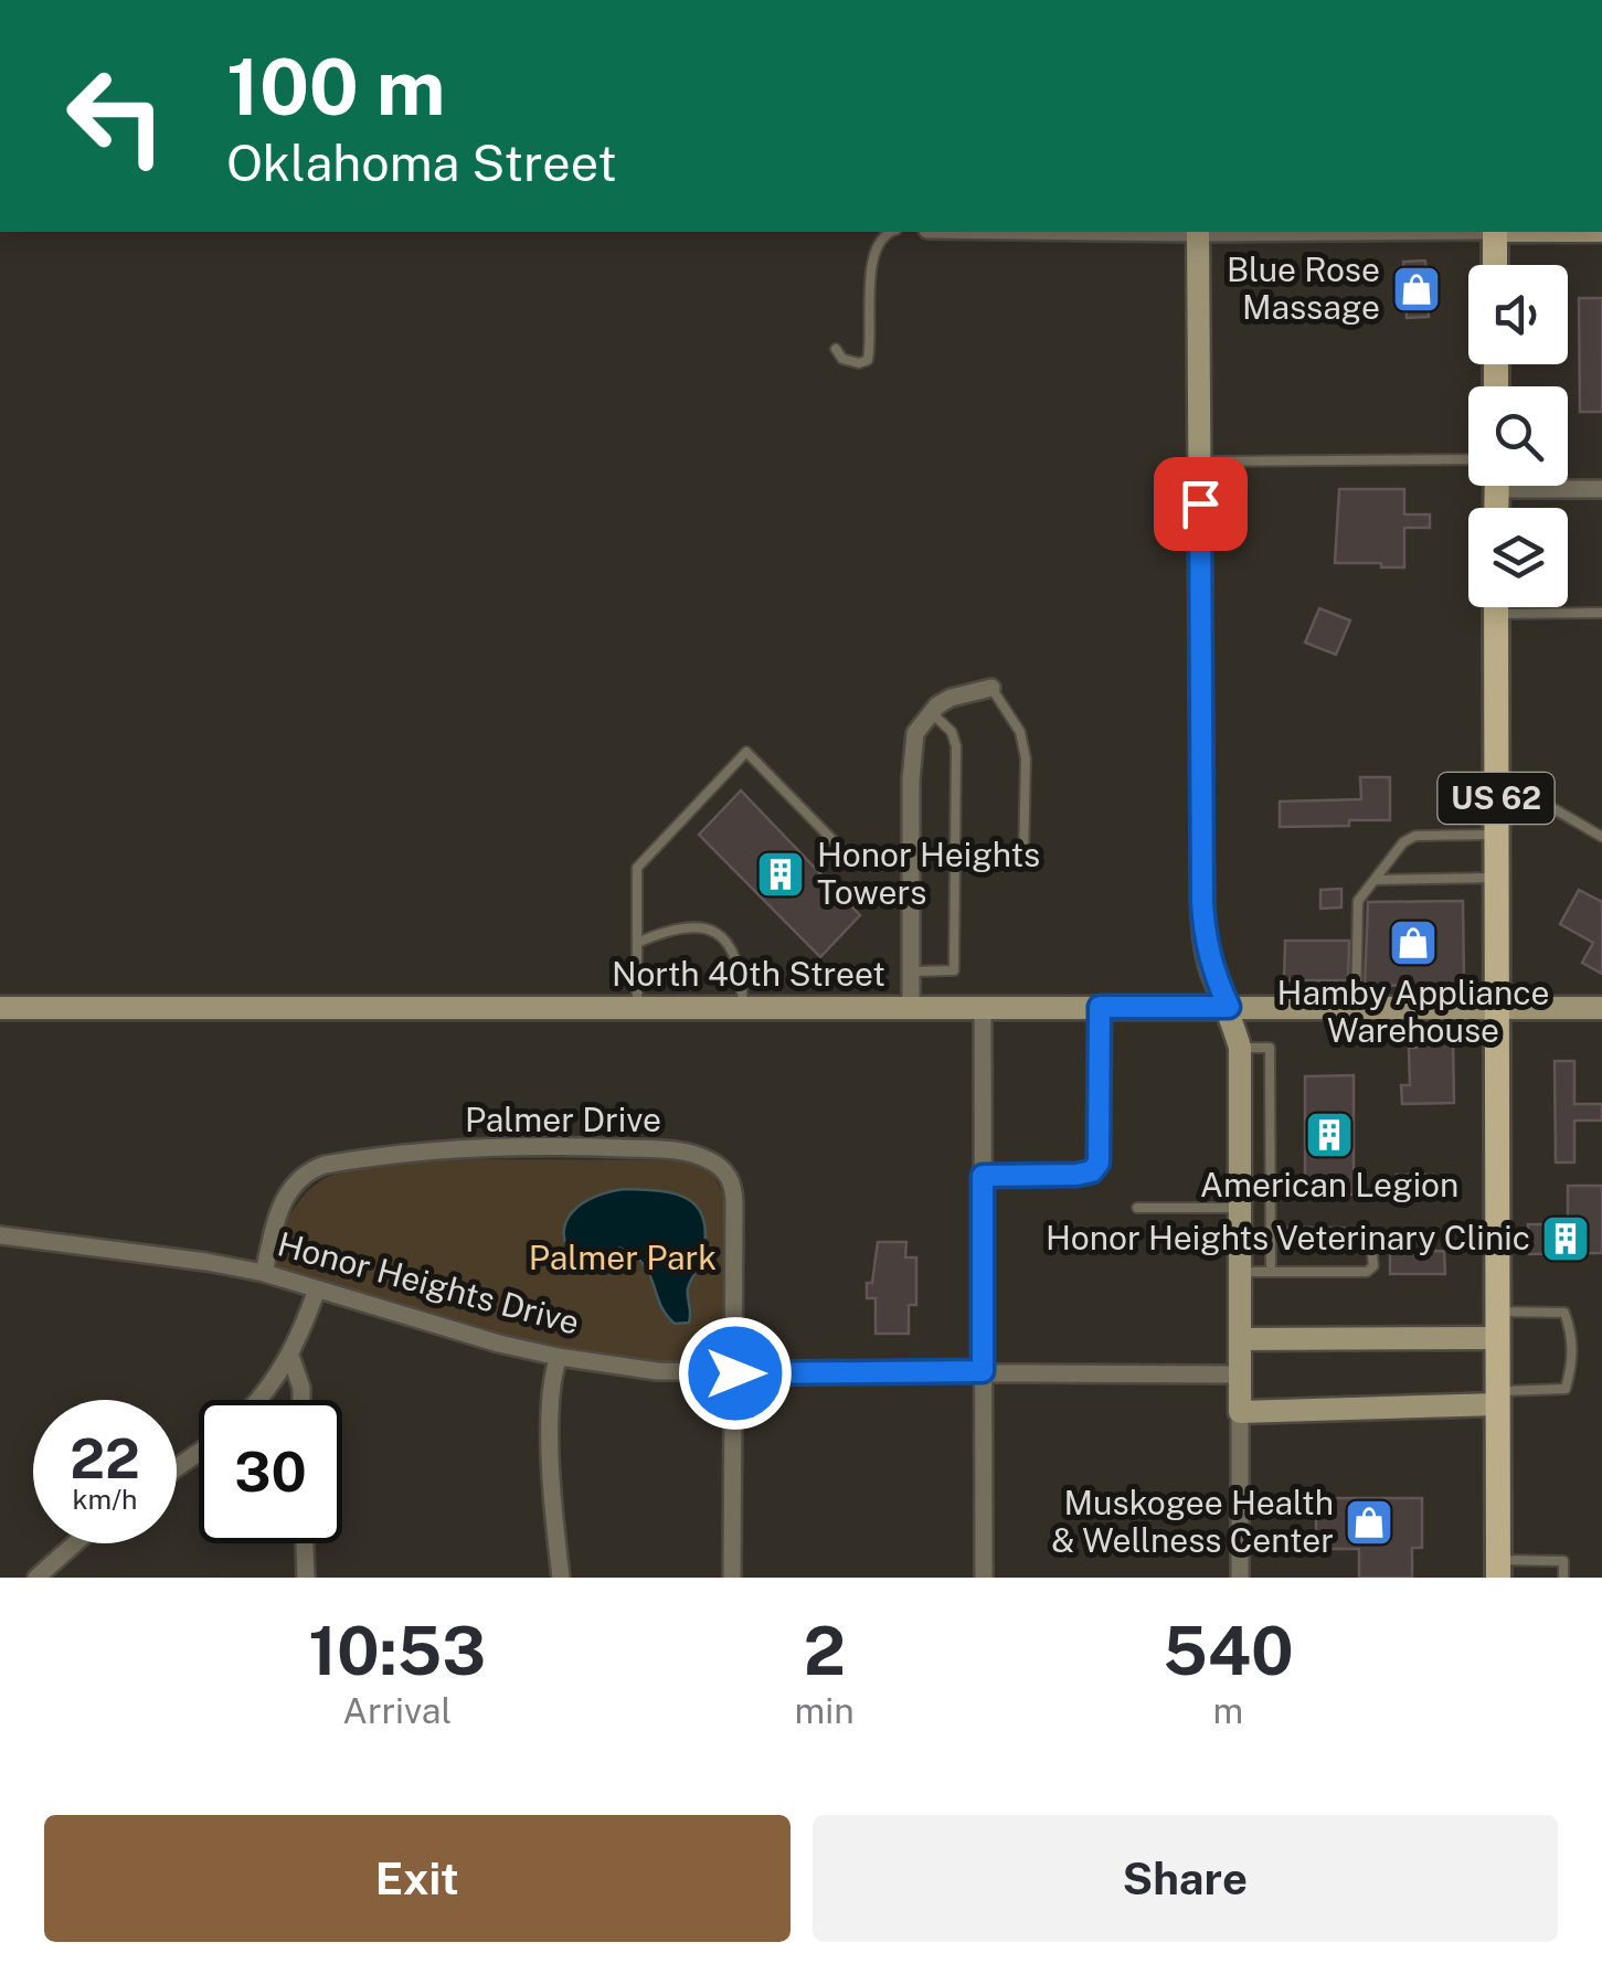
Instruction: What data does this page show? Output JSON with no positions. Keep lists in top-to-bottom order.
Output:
{
  "streets": {
    "main road": ["US 62"],
    "street": ["North 40th Street", "Palmer Drive", "Honor Heights Drive"]
  },
  "crossings": [
    ["US 62", "North 40th Street"],
    ["Palmer Drive", "Honor Heights Drive"]
  ],
  "parks": ["Palmer Park"],
  "places": {
    "shop": ["Blue Rose Massage", "Hamby Appliance Warehouse", "Muskogee Health & Wellness Center"],
    "building": ["Honor Heights Towers", "American Legion", "Honor Heights Veterinary Clinic"]
  },
  "page": {
    "turn": ["100 m", "Oklahoma Street"],
    "speed": "22 km/h",
    "limit": "30",
    "eta": [
      "10:53",
      "Arrival",
      "2",
      "min",
      "540",
      "m"
    ],
    "buttons": ["Exit", "Share"]
  }
}
